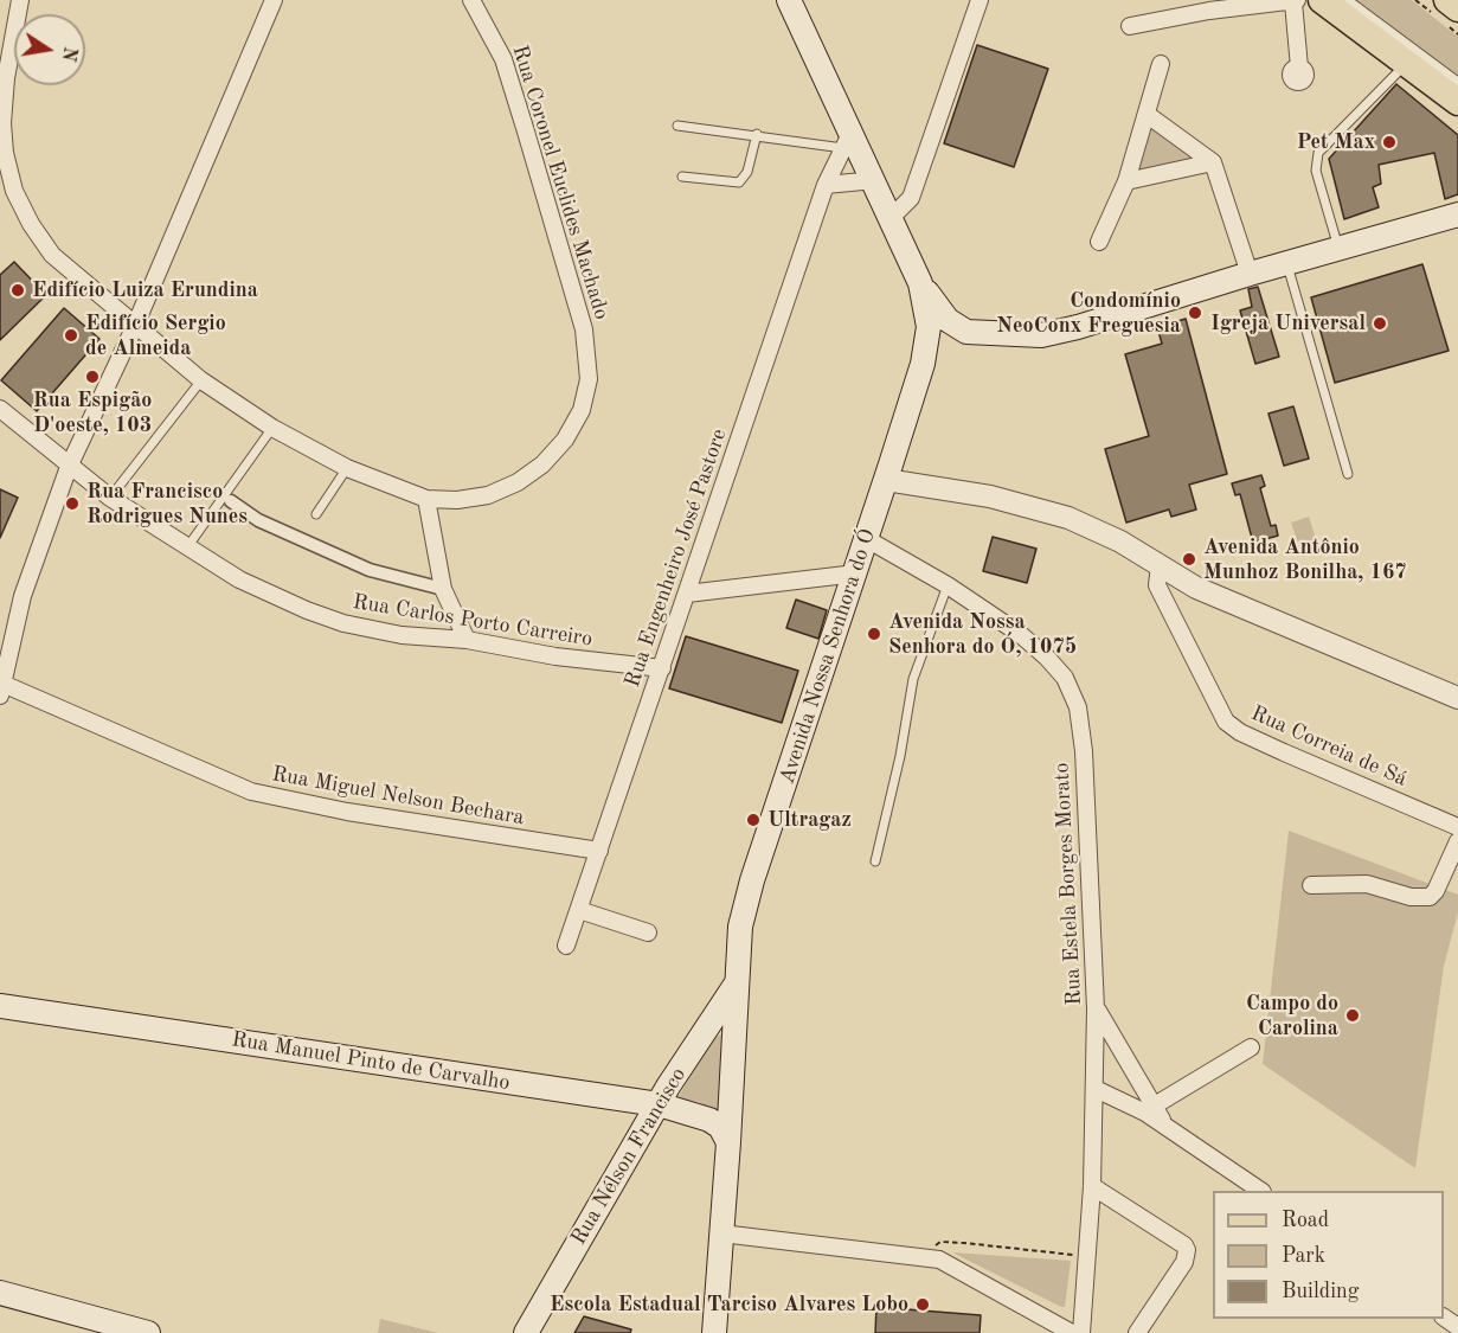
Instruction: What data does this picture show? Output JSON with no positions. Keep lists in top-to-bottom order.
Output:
{
  "streets": {
    "main road": ["Avenida Nossa Senhora do Ó", "Rua Manuel Pinto de Carvalho", "Rua Nélson Francisco"],
    "street": [
      "Rua Coronel Euclides Machado",
      "Rua Engenheiro José Pastore",
      "Rua Carlos Porto Carreiro",
      "Rua Correia de Sá",
      "Rua Miguel Nelson Bechara",
      "Rua Estela Borges Morato"
    ]
  },
  "crossings": [
    ["Rua Engenheiro José Pastore", "Rua Carlos Porto Carreiro"],
    ["Rua Engenheiro José Pastore", "Avenida Nossa Senhora do Ó"],
    ["Rua Engenheiro José Pastore", "Rua Miguel Nelson Bechara"],
    ["Avenida Nossa Senhora do Ó", "Rua Estela Borges Morato"],
    ["Avenida Nossa Senhora do Ó", "Rua Manuel Pinto de Carvalho"],
    ["Avenida Nossa Senhora do Ó", "Rua Nélson Francisco"],
    ["Rua Manuel Pinto de Carvalho", "Rua Nélson Francisco"]
  ],
  "places": [
    "Pet Max",
    "Edifício Luiza Erundina",
    "Condomínio NeoConx Freguesia",
    "Igreja Universal",
    "Edifício Sergio de Almeida",
    "Rua Espigão D'oeste, 103",
    "Rua Francisco Rodrigues Nunes",
    "Avenida Antônio Munhoz Bonilha, 167",
    "Avenida Nossa Senhora do Ó, 1075",
    "Ultragaz",
    "Campo do Carolina",
    "Escola Estadual Tarciso Alvares Lobo"
  ],
  "legend": ["Road", "Park", "Building"],
  "north": "right"
}
